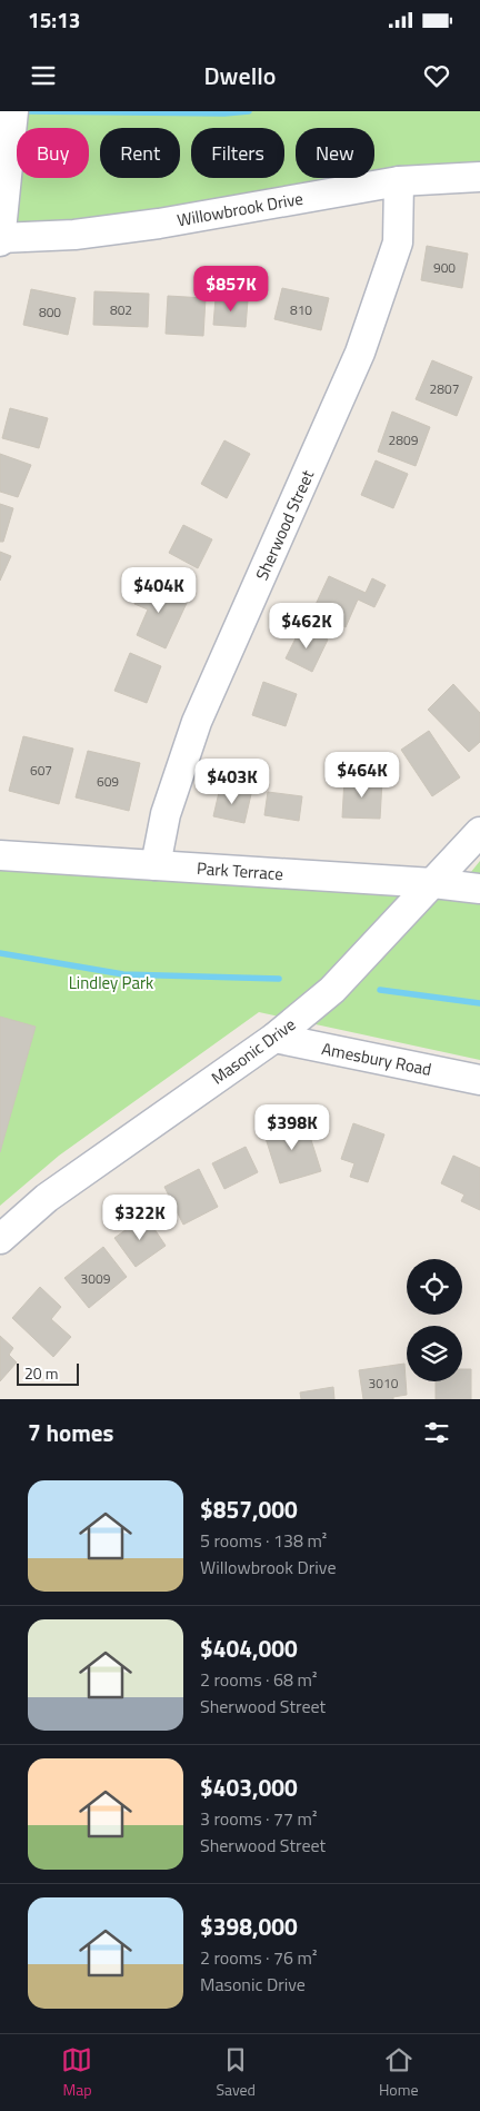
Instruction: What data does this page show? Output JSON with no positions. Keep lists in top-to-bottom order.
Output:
{
  "streets": {
    "street": [
      "Willowbrook Drive",
      "Sherwood Street",
      "Park Terrace",
      "Masonic Drive",
      "Amesbury Road"
    ]
  },
  "crossings": [
    ["Willowbrook Drive", "Sherwood Street"],
    ["Sherwood Street", "Park Terrace"],
    ["Park Terrace", "Masonic Drive"],
    ["Masonic Drive", "Amesbury Road"]
  ],
  "parks": ["Lindley Park"],
  "house_numbers": [
    "900",
    "802",
    "810",
    "800",
    "2807",
    "2809",
    "607",
    "609",
    "3009",
    "3010"
  ],
  "scale_bar": "20 m",
  "page": {
    "status": "15:13",
    "header": "Dwello",
    "chip": [
      "Buy",
      "Rent",
      "Filters",
      "New"
    ],
    "price": [
      "$857K",
      "$404K",
      "$462K",
      "$464K",
      "$403K",
      "$398K",
      "$322K"
    ],
    "scale": "20 m",
    "heading": "7 homes",
    "list": [
      {
        "name": "$857,000",
        "note": "5 rooms · 138 m² · Willowbrook Drive"
      },
      {
        "name": "$404,000",
        "note": "2 rooms · 68 m² · Sherwood Street"
      },
      {
        "name": "$403,000",
        "note": "3 rooms · 77 m² · Sherwood Street"
      },
      {
        "name": "$398,000",
        "note": "2 rooms · 76 m² · Masonic Drive"
      }
    ],
    "tabs": ["Map", "Saved", "Home"]
  }
}
